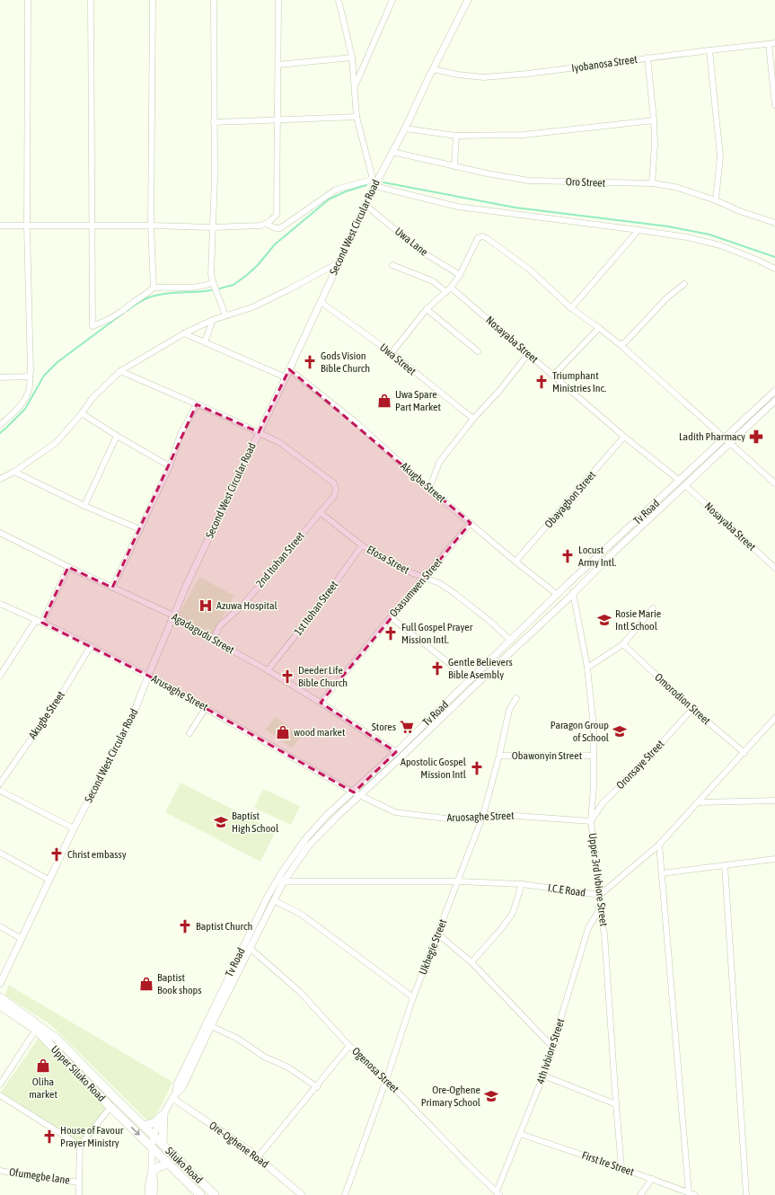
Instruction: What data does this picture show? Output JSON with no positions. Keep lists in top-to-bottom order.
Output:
{
  "streets": {
    "main road": ["Upper Siluko Road", "Siluko Road"],
    "street": [
      "Iyobanosa Street",
      "Oro Street",
      "Second West Circular Road",
      "Uwa Lane",
      "Nosayaba Street",
      "Uwa Street",
      "Akugbe Street",
      "Obayagbon Street",
      "Tv Road",
      "2nd Itohan Street",
      "Efosa Street",
      "Osasumwen Street",
      "1st Itohan Street",
      "Agadagudu Street",
      "Arusaghe Street",
      "Omorodion Street",
      "Obawonyin Street",
      "Oronsaye Street",
      "Aruosaghe Street",
      "Upper 3rd Ivbiore Street",
      "I.C.E Road",
      "Ukhegie Street",
      "4th Ivbiore Street",
      "Ogenosa Street",
      "Ore-Oghene Road",
      "First Ire Street",
      "Ofumegbe lane"
    ]
  },
  "crossings": [
    ["Iyobanosa Street", "Second West Circular Road"],
    ["Oro Street", "Second West Circular Road"],
    ["Second West Circular Road", "Uwa Lane"],
    ["Second West Circular Road", "Uwa Street"],
    ["Second West Circular Road", "Akugbe Street"],
    ["Second West Circular Road", "2nd Itohan Street"],
    ["Second West Circular Road", "Agadagudu Street"],
    ["Second West Circular Road", "Arusaghe Street"],
    ["Nosayaba Street", "Obayagbon Street"],
    ["Nosayaba Street", "Tv Road"],
    ["Akugbe Street", "Obayagbon Street"],
    ["Akugbe Street", "Tv Road"],
    ["Akugbe Street", "Osasumwen Street"],
    ["Akugbe Street", "Arusaghe Street"],
    ["Tv Road", "Efosa Street"],
    ["Tv Road", "Agadagudu Street"],
    ["Tv Road", "Arusaghe Street"],
    ["Tv Road", "Aruosaghe Street"],
    ["Tv Road", "Upper 3rd Ivbiore Street"],
    ["Tv Road", "I.C.E Road"],
    ["Tv Road", "Ogenosa Street"],
    ["Tv Road", "Upper Siluko Road"],
    ["Tv Road", "Ore-Oghene Road"],
    ["Tv Road", "Siluko Road"],
    ["2nd Itohan Street", "Efosa Street"],
    ["2nd Itohan Street", "Agadagudu Street"],
    ["Efosa Street", "Osasumwen Street"],
    ["Efosa Street", "1st Itohan Street"],
    ["Osasumwen Street", "Agadagudu Street"],
    ["1st Itohan Street", "Agadagudu Street"],
    ["Arusaghe Street", "Aruosaghe Street"],
    ["Omorodion Street", "Oronsaye Street"],
    ["Omorodion Street", "I.C.E Road"],
    ["Obawonyin Street", "Upper 3rd Ivbiore Street"],
    ["Obawonyin Street", "Ukhegie Street"],
    ["Oronsaye Street", "Aruosaghe Street"],
    ["Oronsaye Street", "Upper 3rd Ivbiore Street"],
    ["Aruosaghe Street", "Upper 3rd Ivbiore Street"],
    ["Aruosaghe Street", "Ukhegie Street"],
    ["Upper 3rd Ivbiore Street", "I.C.E Road"],
    ["Upper 3rd Ivbiore Street", "4th Ivbiore Street"],
    ["Upper 3rd Ivbiore Street", "First Ire Street"],
    ["I.C.E Road", "Ukhegie Street"],
    ["Ukhegie Street", "Ogenosa Street"],
    ["4th Ivbiore Street", "Ogenosa Street"],
    ["4th Ivbiore Street", "First Ire Street"],
    ["Upper Siluko Road", "Siluko Road"]
  ],
  "places": {
    "church": [
      "Gods Vision Bible Church",
      "Triumphant Ministries Inc.",
      "Locust Army Intl.",
      "Full Gospel Prayer Mission Intl.",
      "Gentle Believers Bible Asembly",
      "Deeder Life Bible Church",
      "Apostolic Gospel Mission Intl",
      "Christ embassy",
      "Baptist Church",
      "House of Favour Prayer Ministry"
    ],
    "shop": [
      "Uwa Spare Part Market",
      "wood market",
      "Baptist Book shops",
      "Oliha market"
    ],
    "pharmacy": ["Ladith Pharmacy"],
    "hospital": ["Azuwa Hospital"],
    "school or university": [
      "Rosie Marie Intl School",
      "Paragon Group of School",
      "Baptist High School",
      "Ore-Oghene Primary School"
    ],
    "supermarket": ["Stores"]
  }
}
